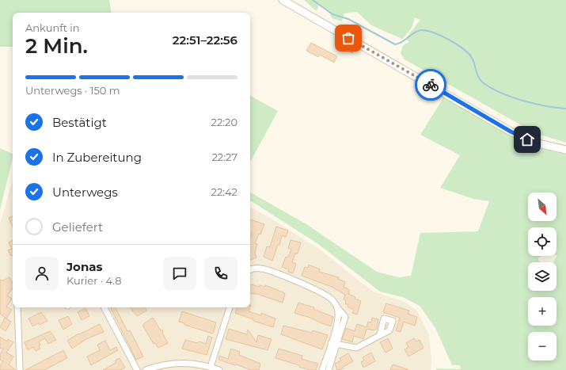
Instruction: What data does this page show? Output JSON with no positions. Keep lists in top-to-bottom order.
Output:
{
  "north": "bottom right",
  "page": {
    "heading": ["2 Min.", "Ankunft in", "22:51–22:56"],
    "panel": ["Jonas", "Kurier · 4.8"],
    "bar": "Unterwegs · 150 m",
    "list": [
      ["Bestätigt", "22:20"],
      ["In Zubereitung", "22:27"],
      ["Unterwegs", "22:42"],
      "Geliefert"
    ],
    "map_buttons": ["+", "−"]
  }
}
